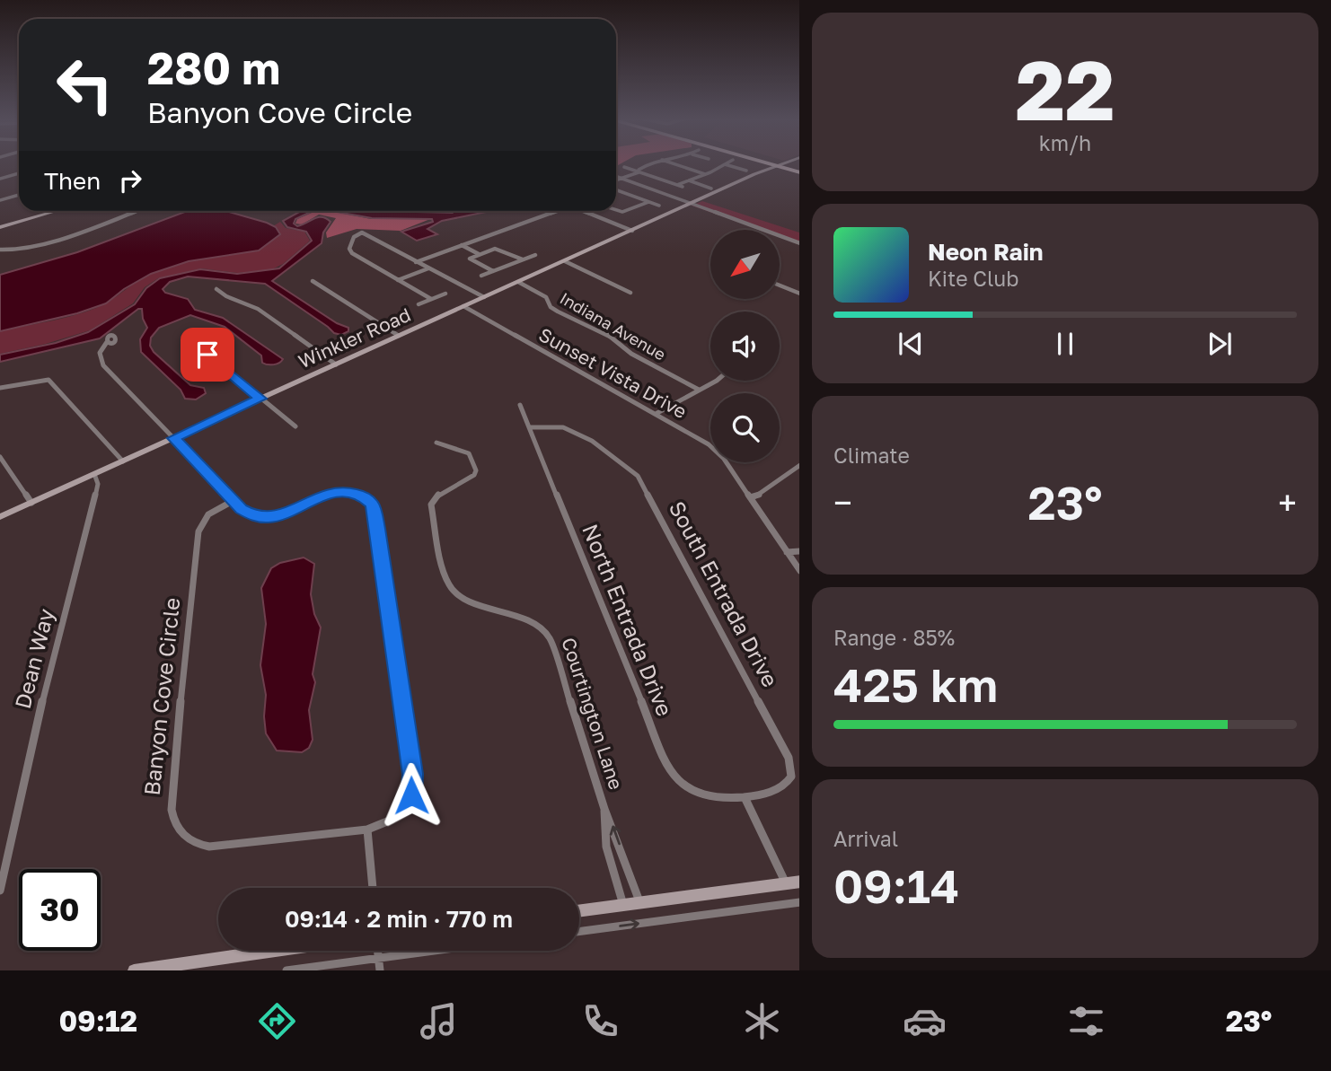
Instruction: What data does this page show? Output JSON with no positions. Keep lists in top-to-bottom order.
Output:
{
  "streets": {
    "street": [
      "Indiana Avenue",
      "Winkler Road",
      "Sunset Vista Drive",
      "South Entrada Drive",
      "North Entrada Drive",
      "Dean Way",
      "Banyon Cove Circle",
      "Courtington Lane"
    ]
  },
  "crossings": [
    ["Indiana Avenue", "Winkler Road"],
    ["Winkler Road", "Sunset Vista Drive"],
    ["Winkler Road", "Dean Way"],
    ["Winkler Road", "Banyon Cove Circle"],
    ["South Entrada Drive", "North Entrada Drive"]
  ],
  "north": "bottom left",
  "page": {
    "tile": [
      ["22", "km/h"],
      "Climate",
      ["Range · 85%", "425 km"],
      ["Arrival", "09:14"]
    ],
    "turn": ["280 m", "Banyon Cove Circle"],
    "then": "Then",
    "song": ["Neon Rain", "Kite Club"],
    "heat": ["−", "23°", "+"],
    "limit": "30",
    "trip": "09:14 · 2 min · 770 m",
    "tabs": ["09:12", "23°"]
  }
}
